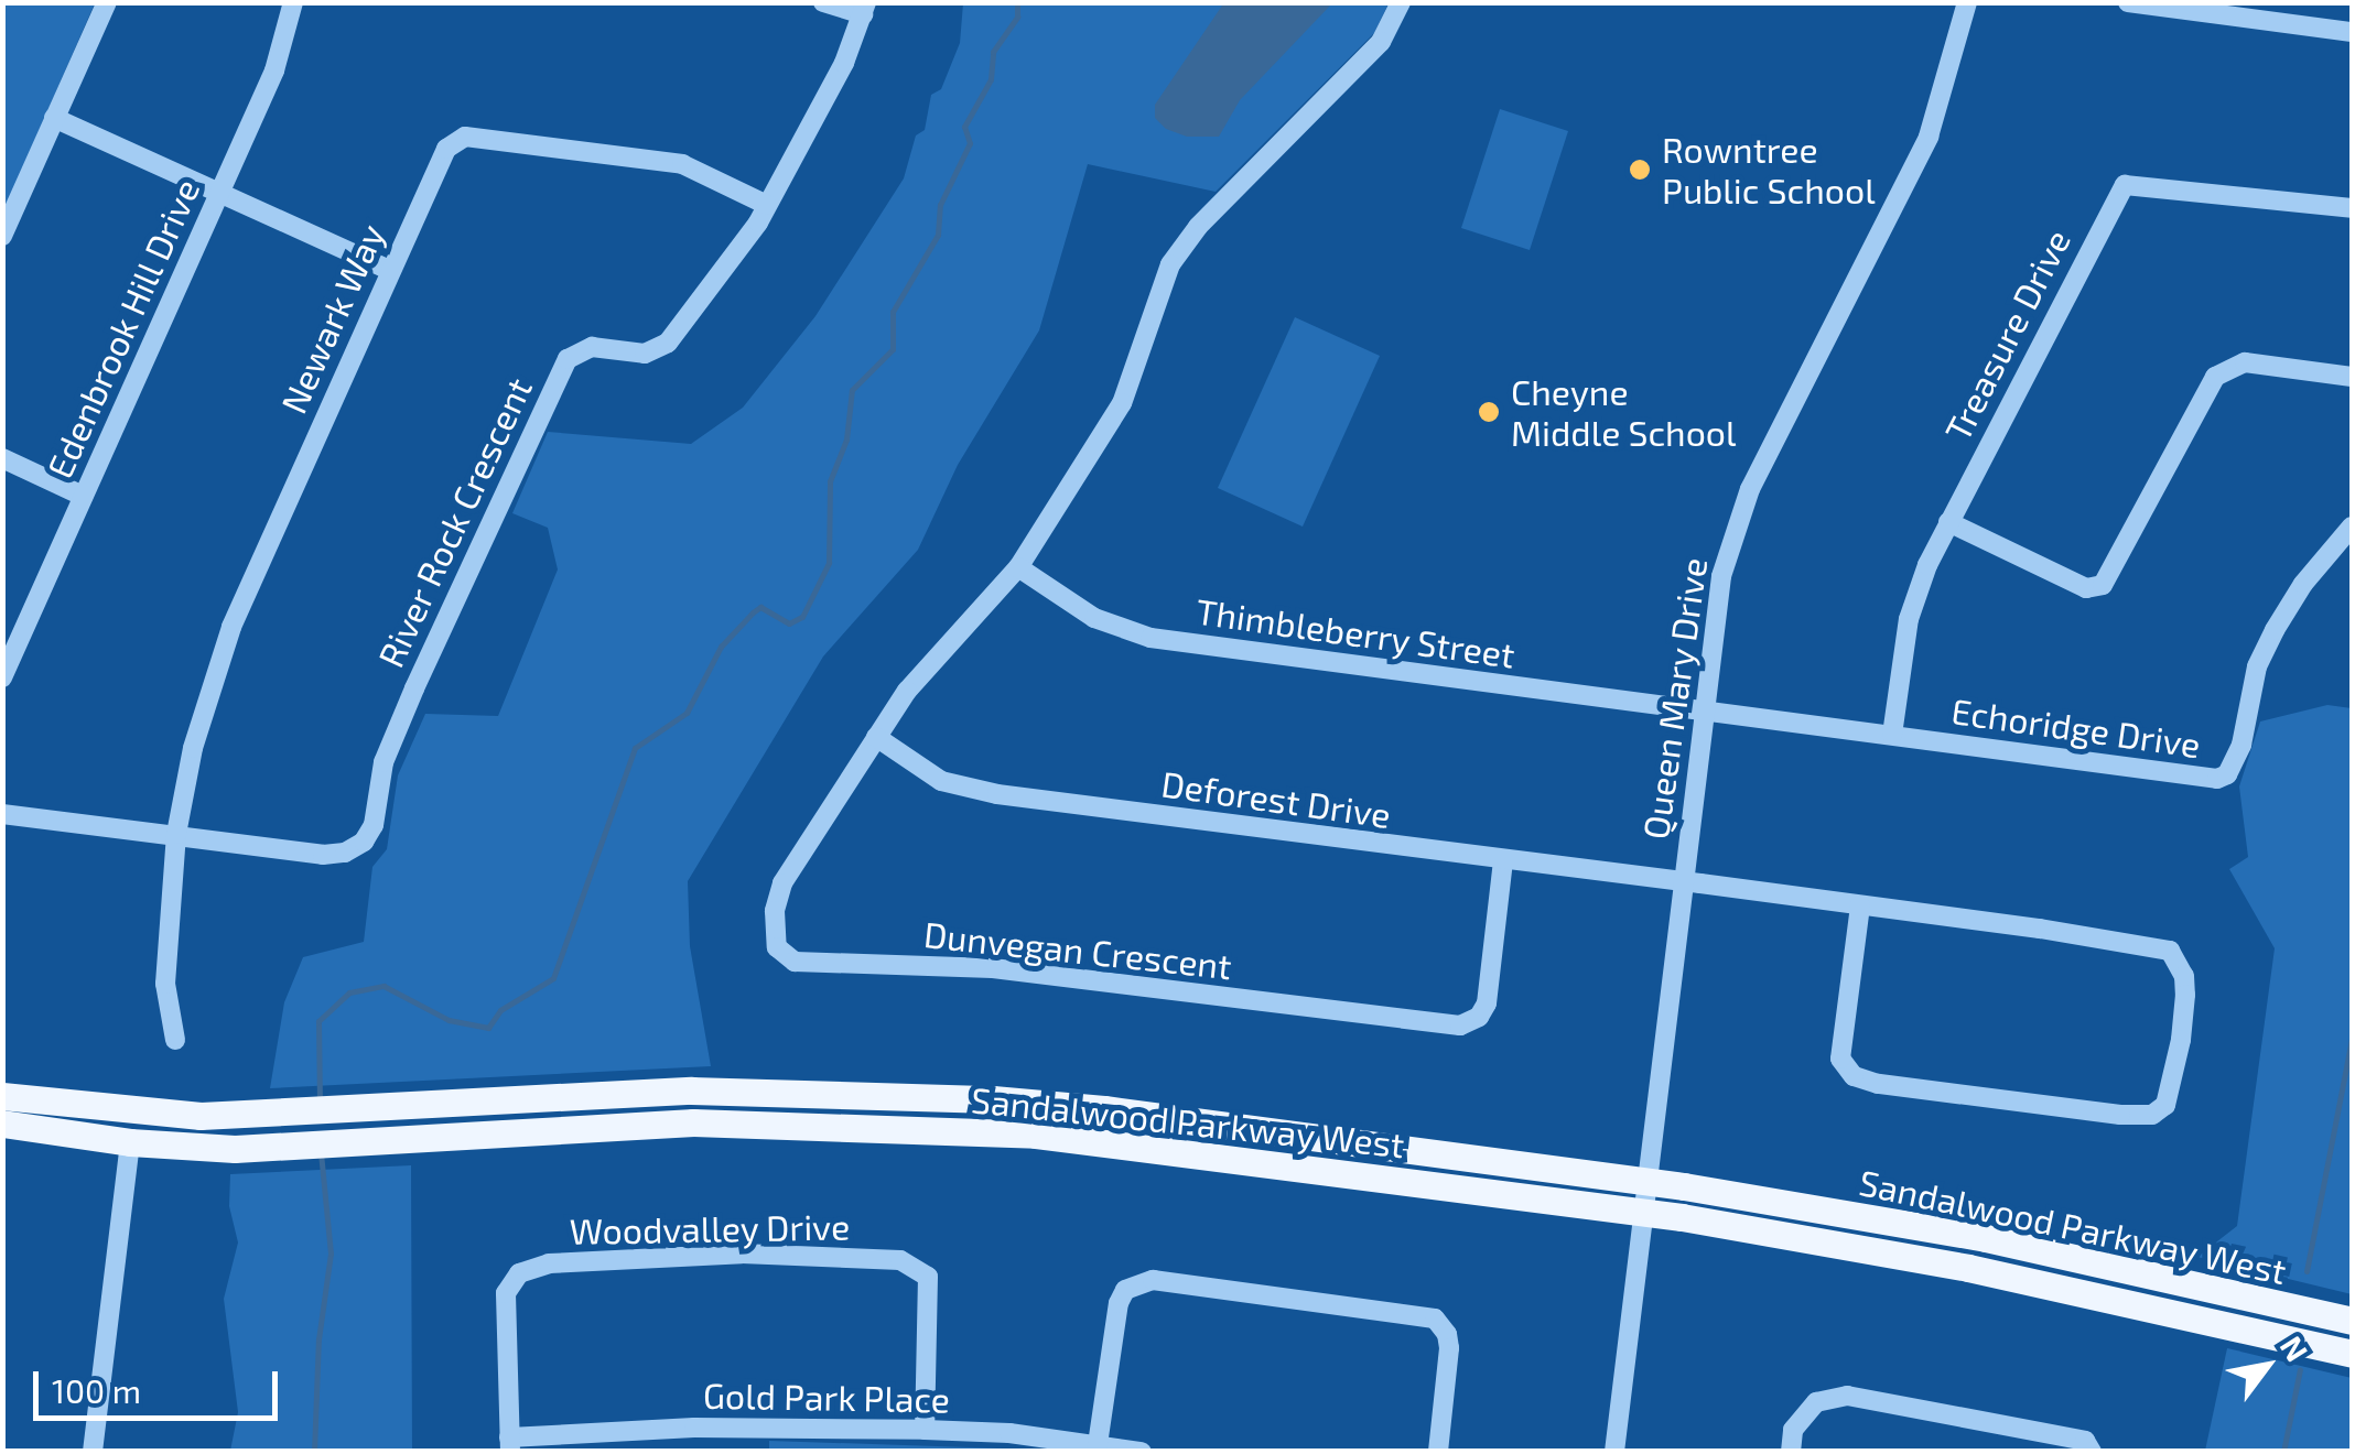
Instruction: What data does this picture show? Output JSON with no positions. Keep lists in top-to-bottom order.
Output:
{
  "streets": {
    "main road": ["Sandalwood Parkway West"],
    "street": [
      "Newark Way",
      "Edenbrook Hill Drive",
      "Treasure Drive",
      "River Rock Crescent",
      "Thimbleberry Street",
      "Queen Mary Drive",
      "Echoridge Drive",
      "Deforest Drive",
      "Dunvegan Crescent",
      "Woodvalley Drive",
      "Gold Park Place"
    ]
  },
  "crossings": [
    ["Newark Way", "River Rock Crescent"],
    ["Treasure Drive", "Echoridge Drive"],
    ["Thimbleberry Street", "Queen Mary Drive"],
    ["Thimbleberry Street", "Echoridge Drive"],
    ["Thimbleberry Street", "Dunvegan Crescent"],
    ["Queen Mary Drive", "Echoridge Drive"],
    ["Queen Mary Drive", "Deforest Drive"],
    ["Queen Mary Drive", "Sandalwood Parkway West"],
    ["Deforest Drive", "Dunvegan Crescent"],
    ["Woodvalley Drive", "Gold Park Place"]
  ],
  "places": ["Rowntree Public School", "Cheyne Middle School"],
  "scale_bar": "100 m",
  "north": "top right"
}
